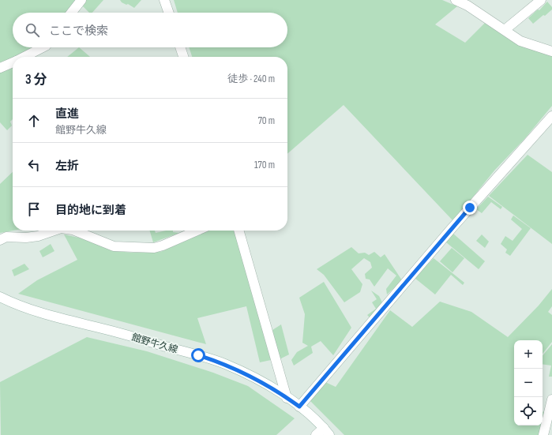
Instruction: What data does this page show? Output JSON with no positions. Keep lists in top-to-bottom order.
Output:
{
  "streets": {
    "street": ["館野牛久線"]
  },
  "page": {
    "search": "ここで検索",
    "heading": ["3 分", "徒歩 · 240 m"],
    "list": [
      ["直進", "館野牛久線", "70 m"],
      ["左折", "170 m"],
      "目的地に到着"
    ],
    "map_buttons": ["+", "−"]
  }
}
